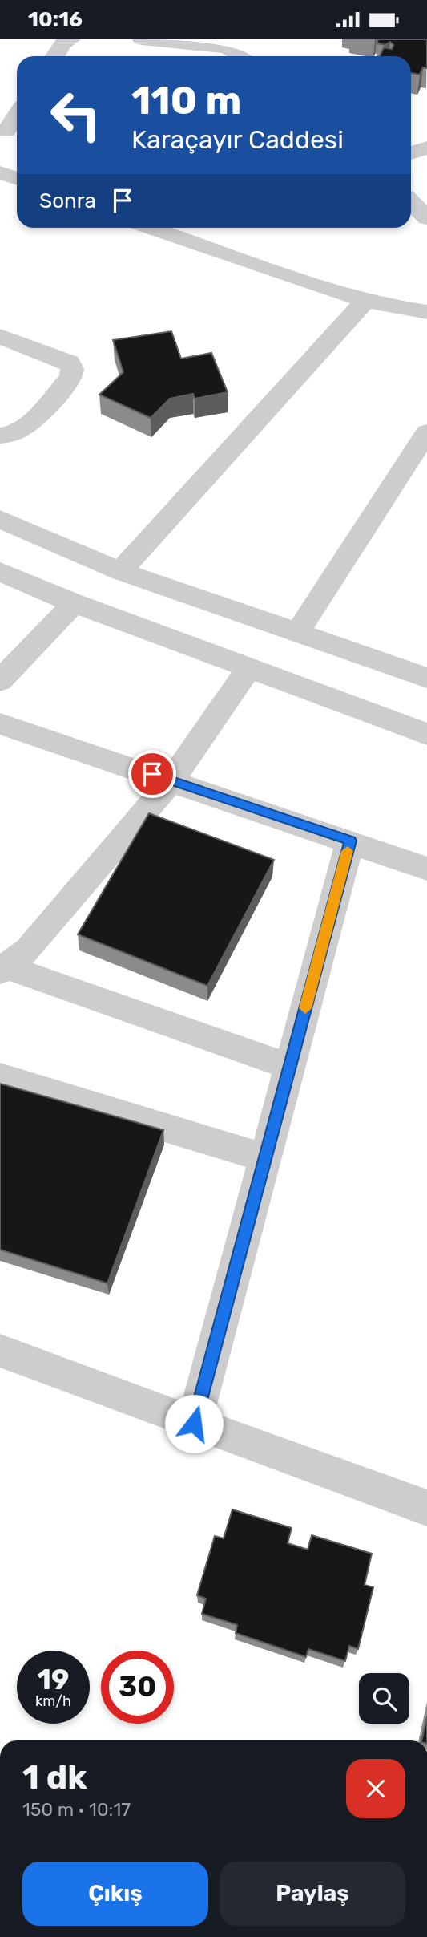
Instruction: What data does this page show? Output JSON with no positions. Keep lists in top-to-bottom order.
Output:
{
  "page": {
    "status": "10:16",
    "turn": ["110 m", "Karaçayır Caddesi"],
    "then": "Sonra",
    "speed": "19 km/h",
    "limit": "30",
    "heading": ["1 dk", "150 m · 10:17"],
    "buttons": ["Çıkış", "Paylaş"]
  }
}
